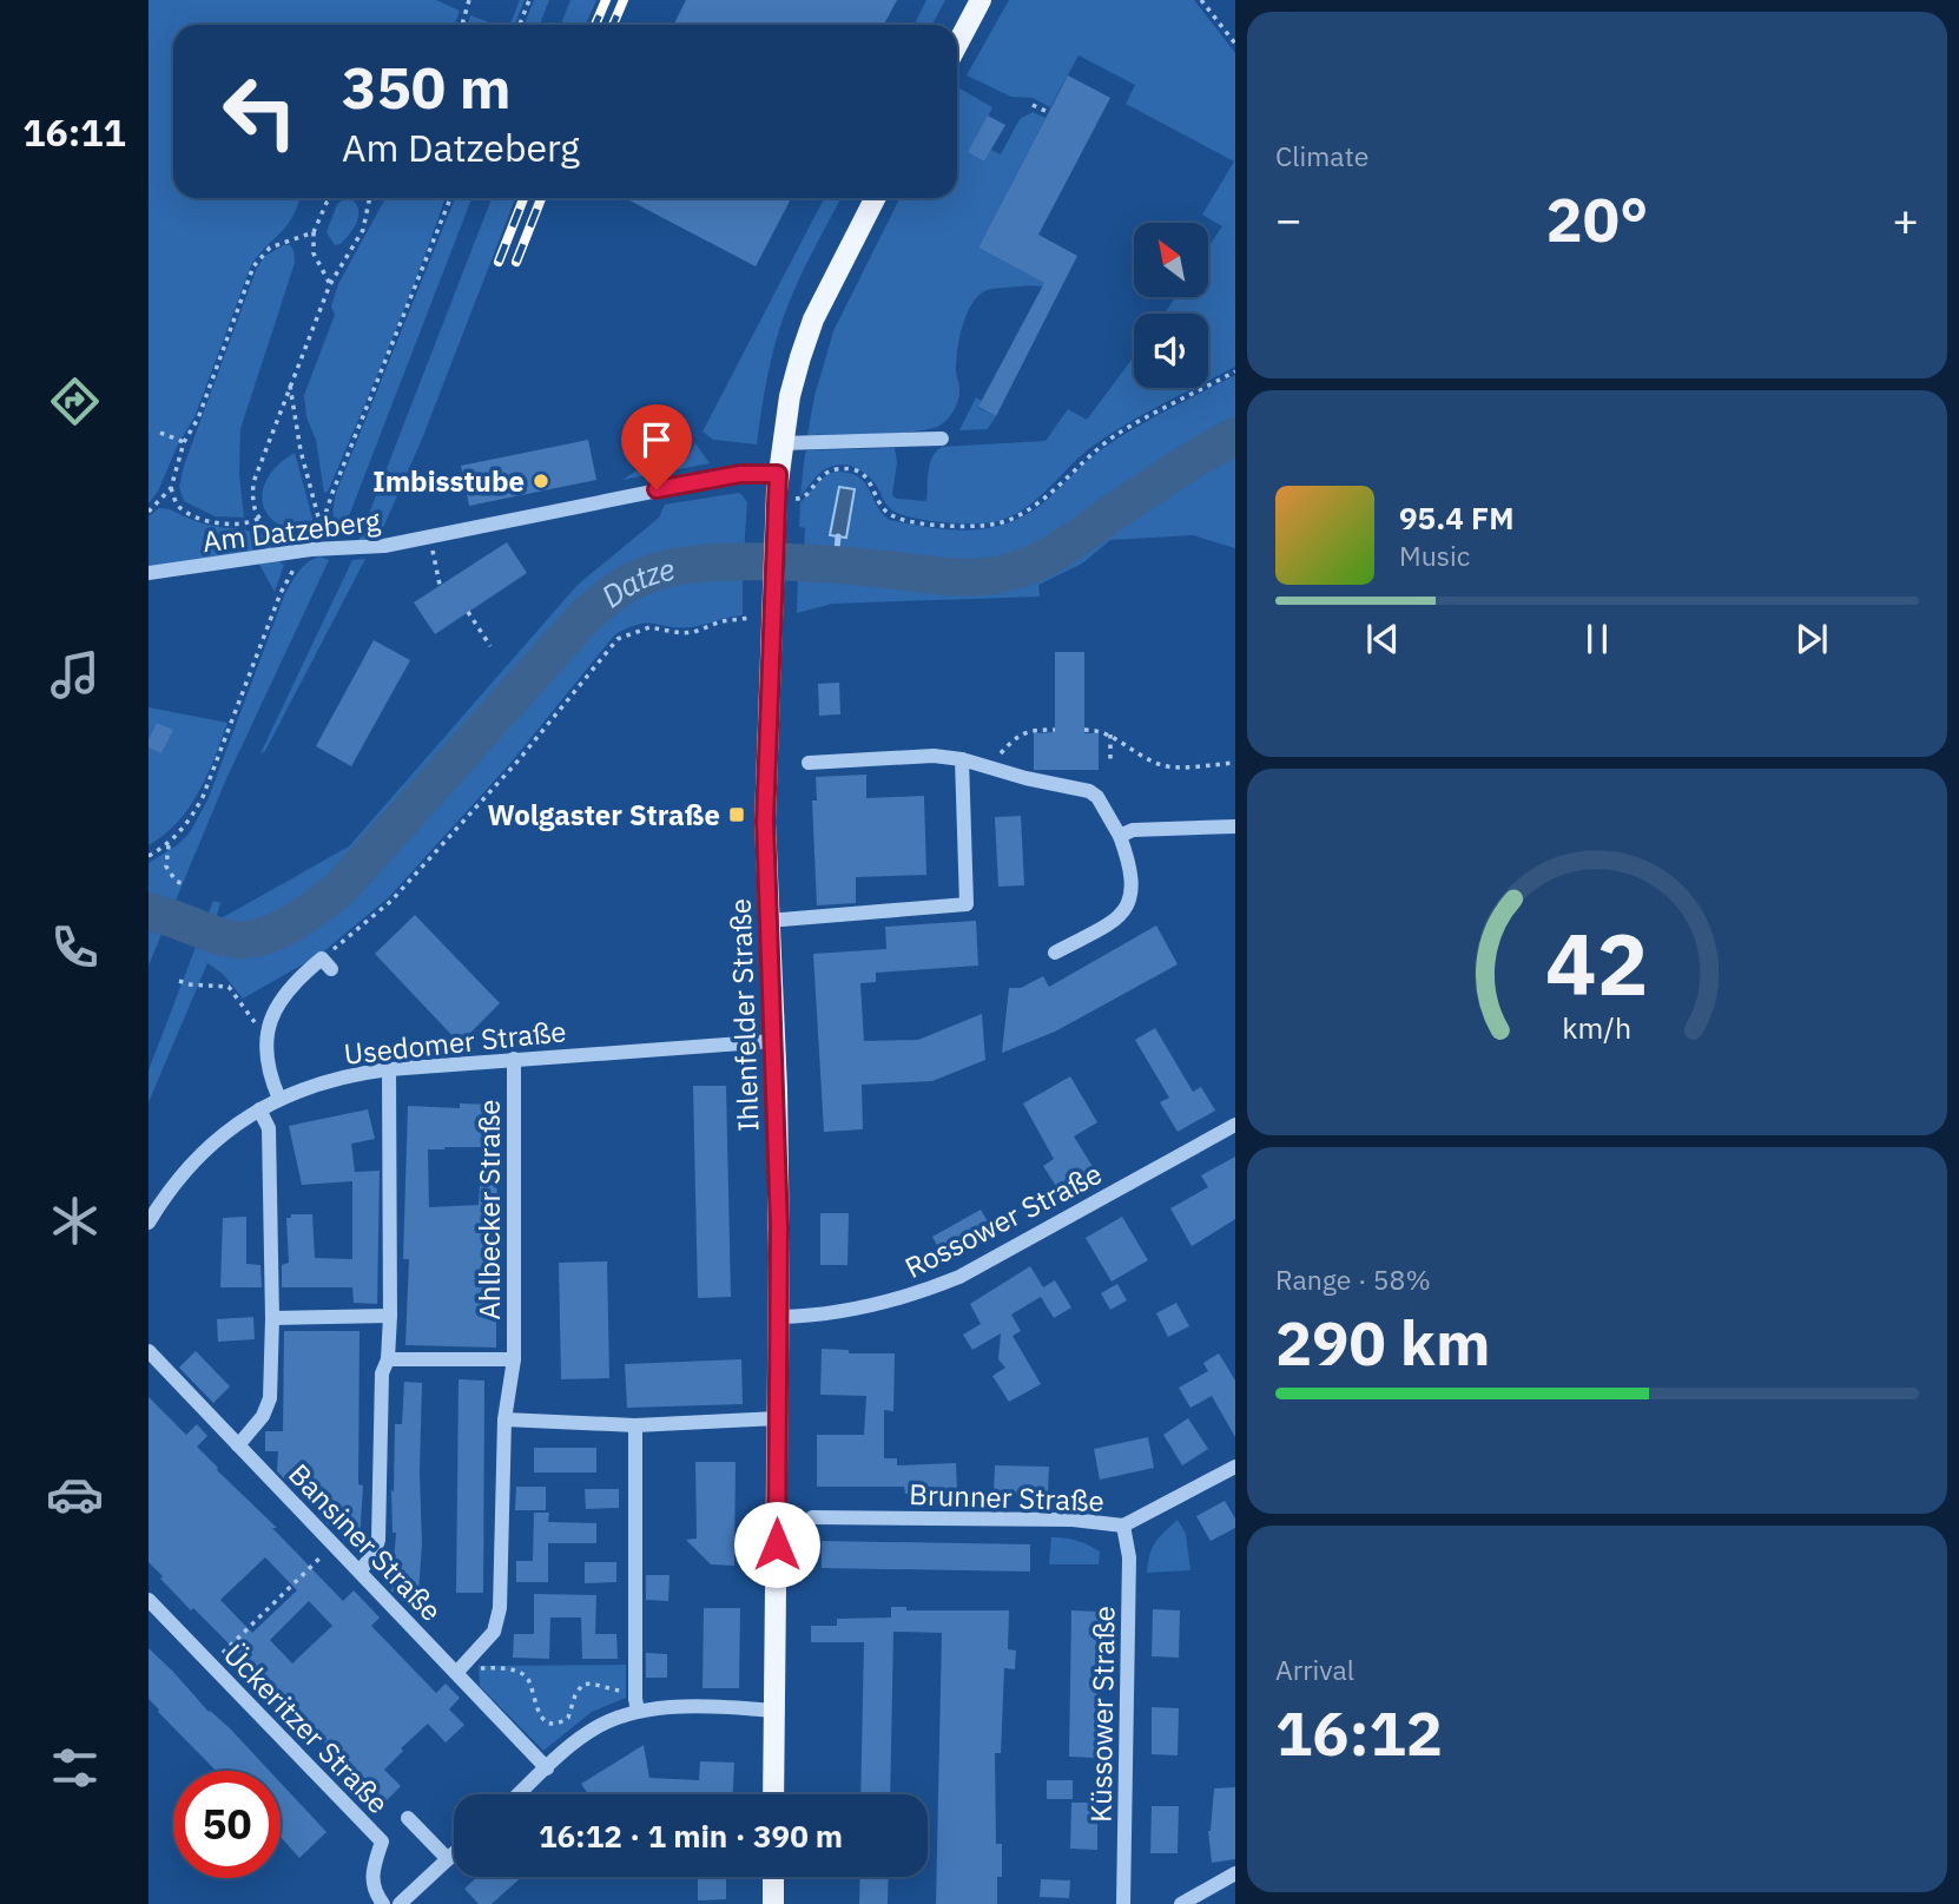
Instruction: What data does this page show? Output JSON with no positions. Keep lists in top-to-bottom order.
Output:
{
  "streets": {
    "main road": ["Ihlenfelder Straße"],
    "street": [
      "Am Datzeberg",
      "Usedomer Straße",
      "Ahlbecker Straße",
      "Rossower Straße",
      "Brunner Straße",
      "Bansiner Straße",
      "Küssower Straße",
      "Ückeritzer Straße"
    ]
  },
  "crossings": [
    ["Am Datzeberg", "Ihlenfelder Straße"],
    ["Ihlenfelder Straße", "Usedomer Straße"],
    ["Ihlenfelder Straße", "Rossower Straße"],
    ["Usedomer Straße", "Ahlbecker Straße"],
    ["Ahlbecker Straße", "Bansiner Straße"],
    ["Brunner Straße", "Küssower Straße"]
  ],
  "water": ["Datze"],
  "places": {
    "other": ["Imbisstube"],
    "transit": ["Wolgaster Straße"]
  },
  "north": "top left",
  "page": {
    "tabs": "16:11",
    "tile": [
      "Climate",
      ["Range · 58%", "290 km"],
      ["Arrival", "16:12"]
    ],
    "turn": ["350 m", "Am Datzeberg"],
    "heat": ["−", "20°", "+"],
    "song": ["95.4 FM", "Music"],
    "limit": "50",
    "trip": "16:12 · 1 min · 390 m",
    "gauge": ["42", "km/h"]
  }
}
